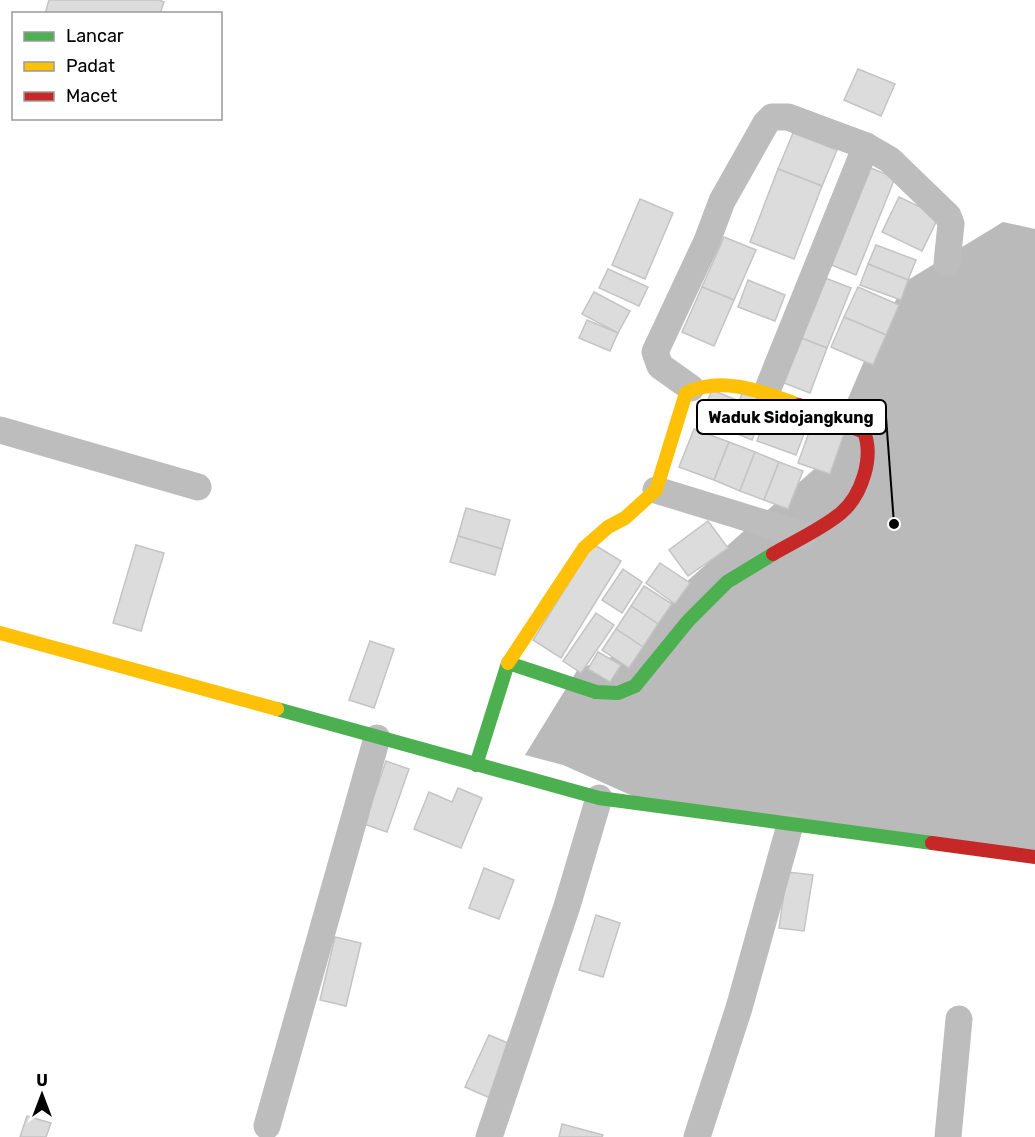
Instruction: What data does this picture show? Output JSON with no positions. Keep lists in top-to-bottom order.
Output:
{
  "places": ["Waduk Sidojangkung"],
  "legend": ["Lancar", "Padat", "Macet"],
  "north": "top"
}
